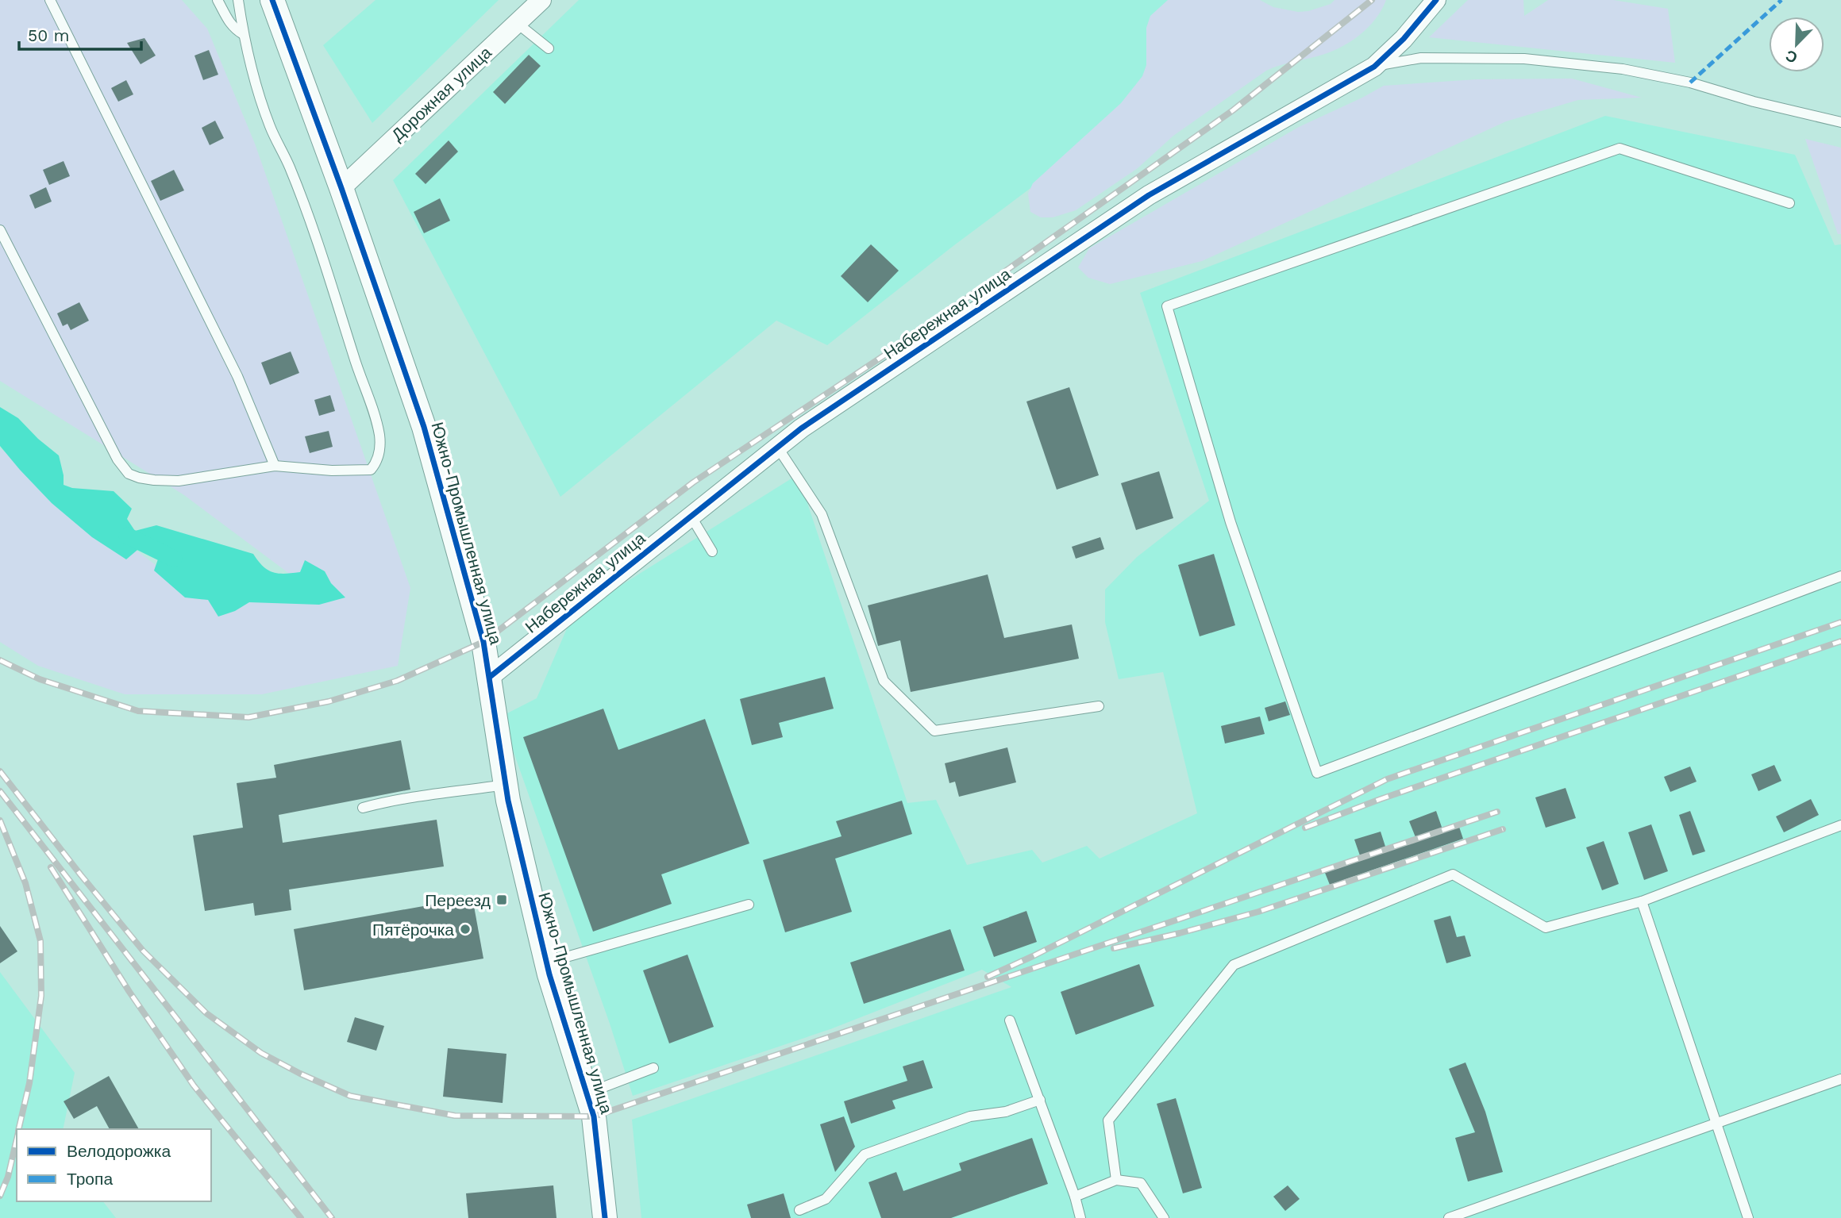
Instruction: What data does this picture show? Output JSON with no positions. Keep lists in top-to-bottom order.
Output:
{
  "streets": {
    "street": ["Дорожная улица", "Набережная улица", "Южно-Промышленная улица"]
  },
  "crossings": [
    ["Дорожная улица", "Южно-Промышленная улица"],
    ["Набережная улица", "Южно-Промышленная улица"]
  ],
  "places": {
    "transit": ["Переезд"],
    "other": ["Пятёрочка"]
  },
  "legend": ["Велодорожка", "Тропа"],
  "scale_bar": "50 m",
  "north": "bottom left"
}
